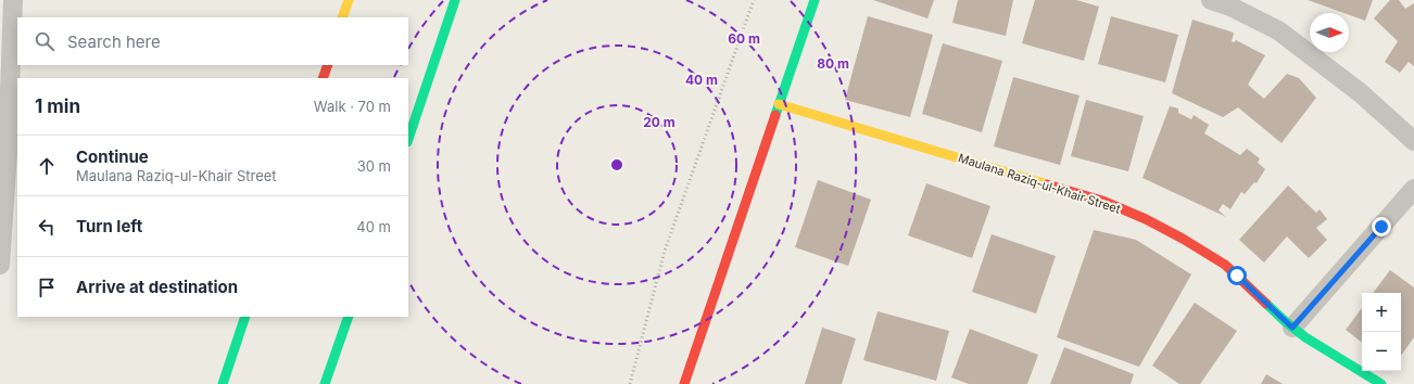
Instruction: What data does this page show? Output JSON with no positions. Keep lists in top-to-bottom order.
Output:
{
  "streets": {
    "street": ["Maulana Raziq-ul-Khair Street"]
  },
  "north": "right",
  "page": {
    "search": "Search here",
    "heading": ["1 min", "Walk · 70 m"],
    "list": [
      ["Continue", "Maulana Raziq-ul-Khair Street", "30 m"],
      ["Turn left", "40 m"],
      "Arrive at destination"
    ],
    "map_buttons": ["+", "−"]
  },
  "rings": [
    "60 m",
    "80 m",
    "40 m",
    "20 m"
  ]
}
